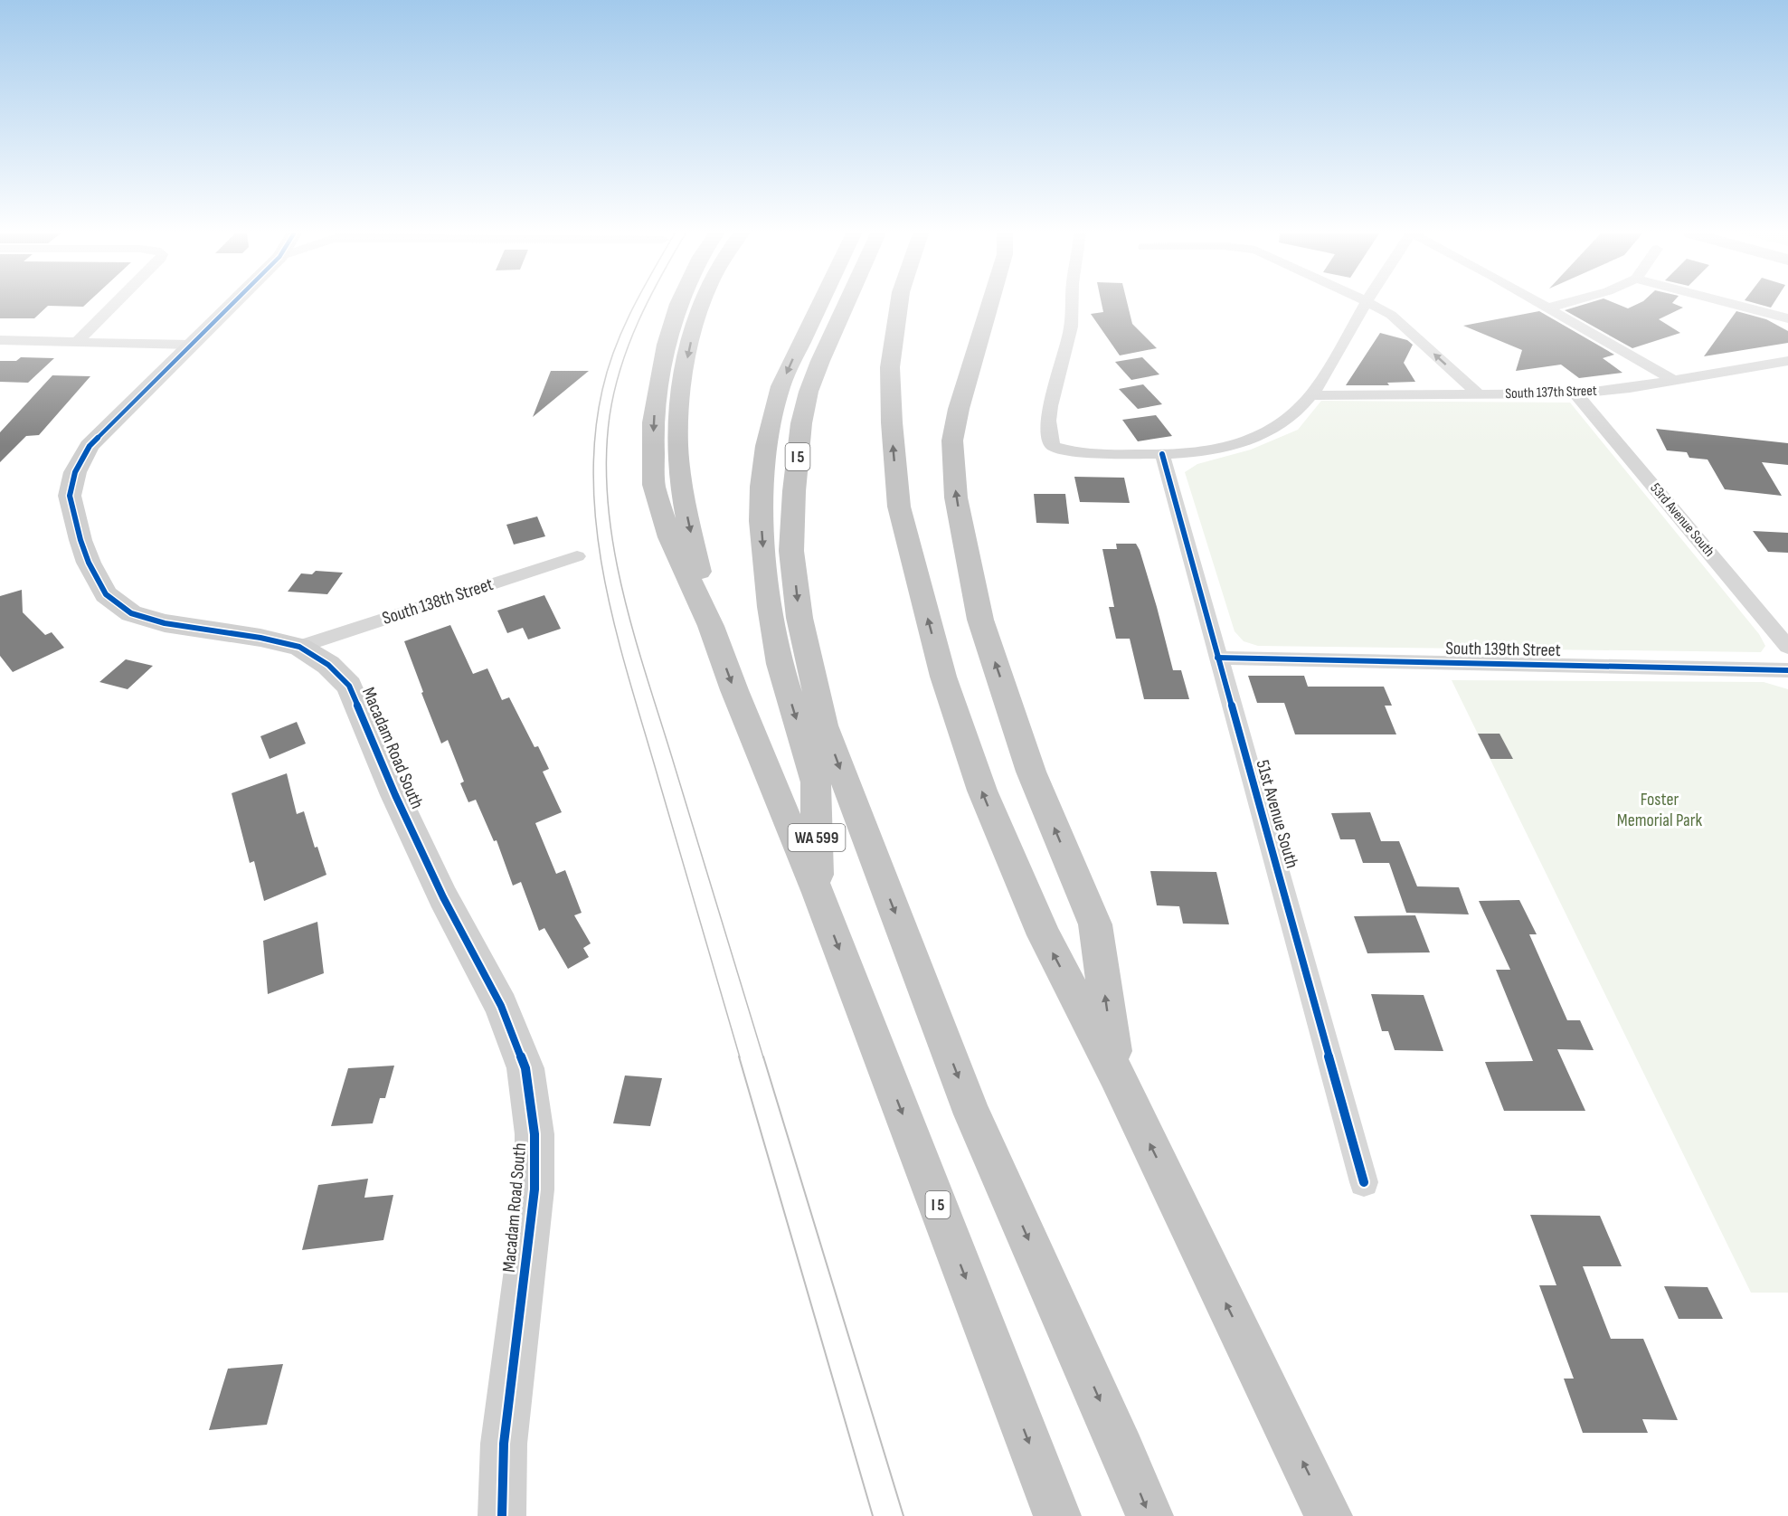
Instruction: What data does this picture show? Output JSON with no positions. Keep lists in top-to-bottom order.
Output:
{
  "streets": {
    "highway": ["I 5", "WA 599"],
    "street": [
      "South 137th Street",
      "53rd Avenue South",
      "South 138th Street",
      "South 139th Street",
      "Macadam Road South",
      "51st Avenue South"
    ]
  },
  "crossings": [
    ["South 137th Street", "53rd Avenue South"],
    ["I 5", "WA 599"],
    ["South 138th Street", "Macadam Road South"],
    ["South 139th Street", "51st Avenue South"]
  ],
  "parks": ["Foster Memorial Park"]
}
